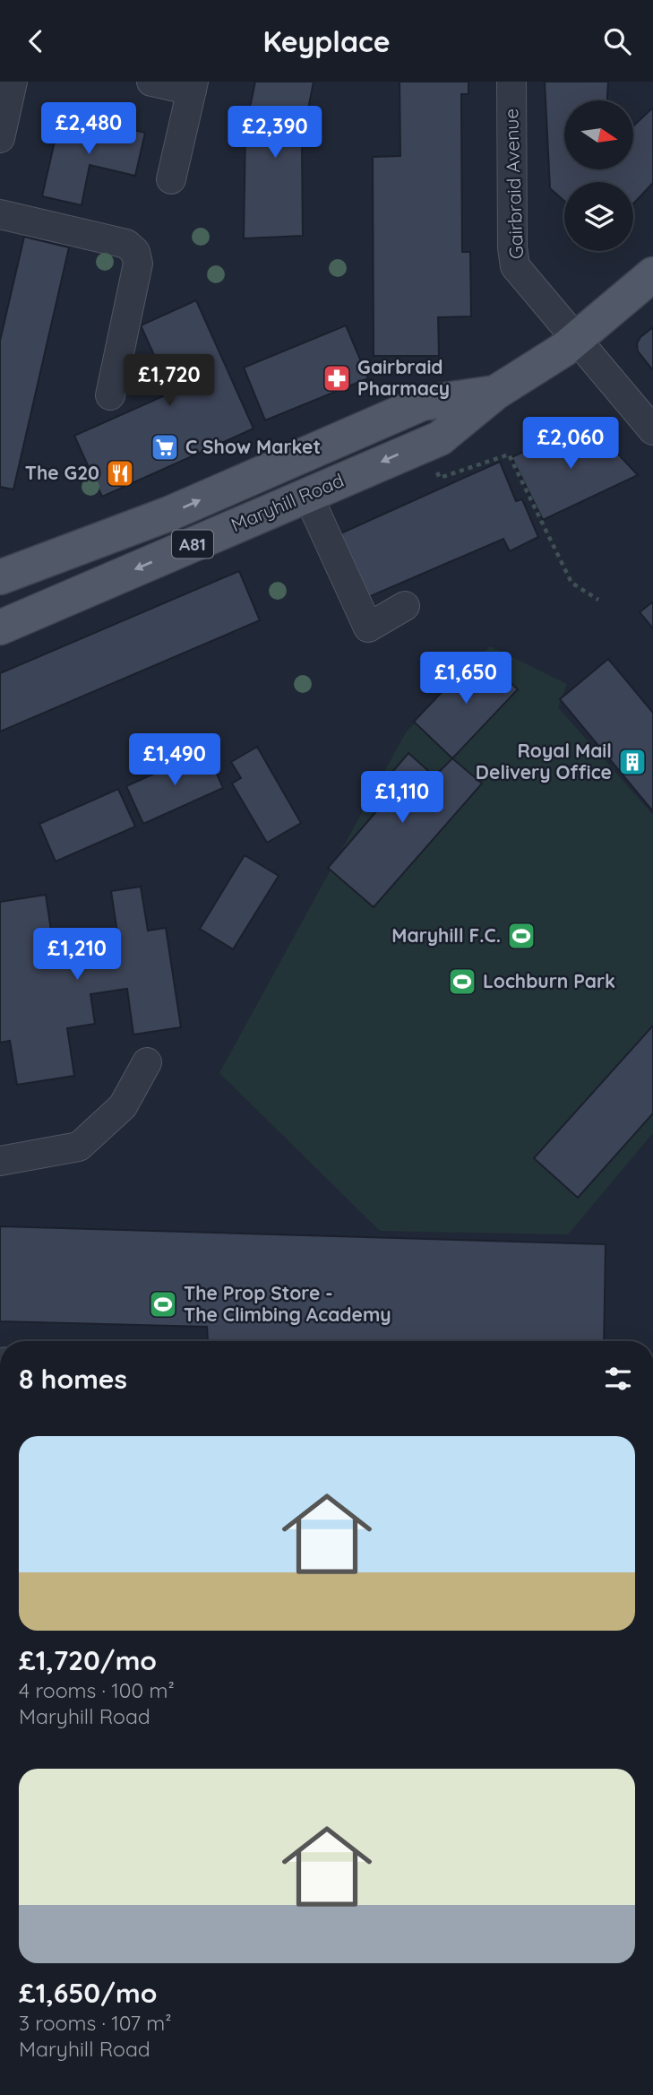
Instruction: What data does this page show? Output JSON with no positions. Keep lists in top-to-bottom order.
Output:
{
  "streets": {
    "main road": ["Maryhill Road", "A81"],
    "street": ["Gairbraid Avenue"]
  },
  "crossings": [
    ["Gairbraid Avenue", "Maryhill Road"]
  ],
  "places": {
    "pharmacy": ["Gairbraid Pharmacy"],
    "supermarket": ["C Show Market"],
    "restaurant": ["The G20"],
    "building": ["Royal Mail Delivery Office"],
    "sports": ["Maryhill F.C.", "Lochburn Park", "The Prop Store - The Climbing Academy"]
  },
  "north": "right",
  "page": {
    "header": "Keyplace",
    "price": [
      "£2,480",
      "£2,390",
      "£1,720",
      "£2,060",
      "£1,650",
      "£1,490",
      "£1,110",
      "£1,210"
    ],
    "heading": "8 homes",
    "list": [
      {
        "name": "£1,720/mo",
        "note": "4 rooms · 100 m² · Maryhill Road"
      },
      {
        "name": "£1,650/mo",
        "note": "3 rooms · 107 m² · Maryhill Road"
      }
    ]
  }
}
